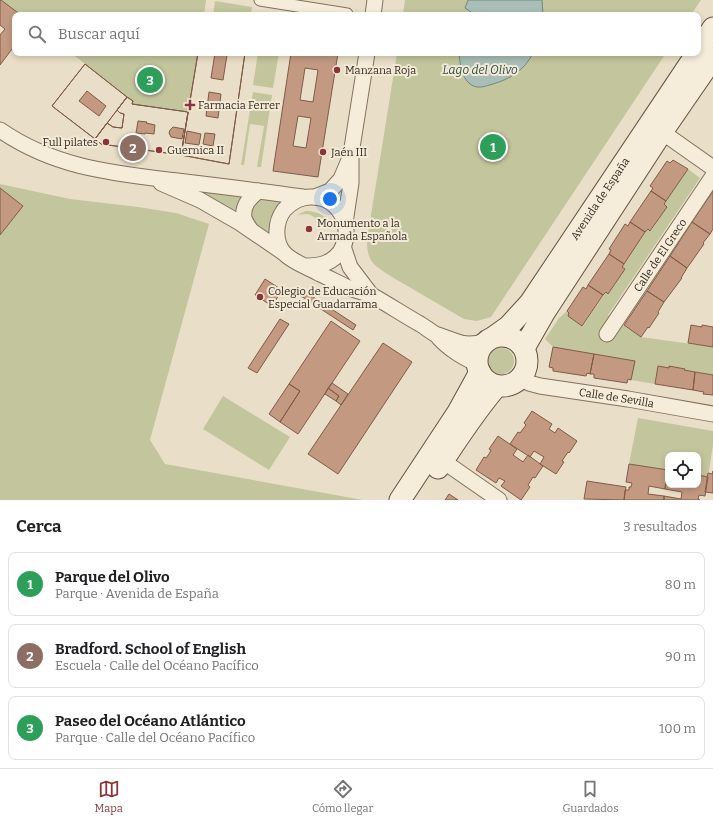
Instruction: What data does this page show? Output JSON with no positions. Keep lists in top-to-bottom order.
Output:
{
  "streets": {
    "main road": ["Avenida de España"],
    "street": ["Calle de El Greco", "Calle de Sevilla"]
  },
  "crossings": [
    ["Avenida de España", "Calle de Sevilla"]
  ],
  "water": ["Lago del Olivo"],
  "places": {
    "other": [
      "Manzana Roja",
      "Full pilates",
      "Guernica II",
      "Jaén III",
      "Monumento a la Armada Española",
      "Colegio de Educación Especial Guadarrama"
    ],
    "health": ["Farmacia Ferrer"]
  },
  "page": {
    "search": "Buscar aquí",
    "pins": ["3", "1", "2"],
    "heading": ["Cerca", "3 resultados"],
    "list": [
      {
        "mark": "1",
        "name": "Parque del Olivo",
        "note": "Parque · Avenida de España",
        "value": "80 m"
      },
      {
        "mark": "2",
        "name": "Bradford. School of English",
        "note": "Escuela · Calle del Océano Pacífico",
        "value": "90 m"
      },
      {
        "mark": "3",
        "name": "Paseo del Océano Atlántico",
        "note": "Parque · Calle del Océano Pacífico",
        "value": "100 m"
      }
    ],
    "nav": ["Mapa", "Cómo llegar", "Guardados"]
  }
}
